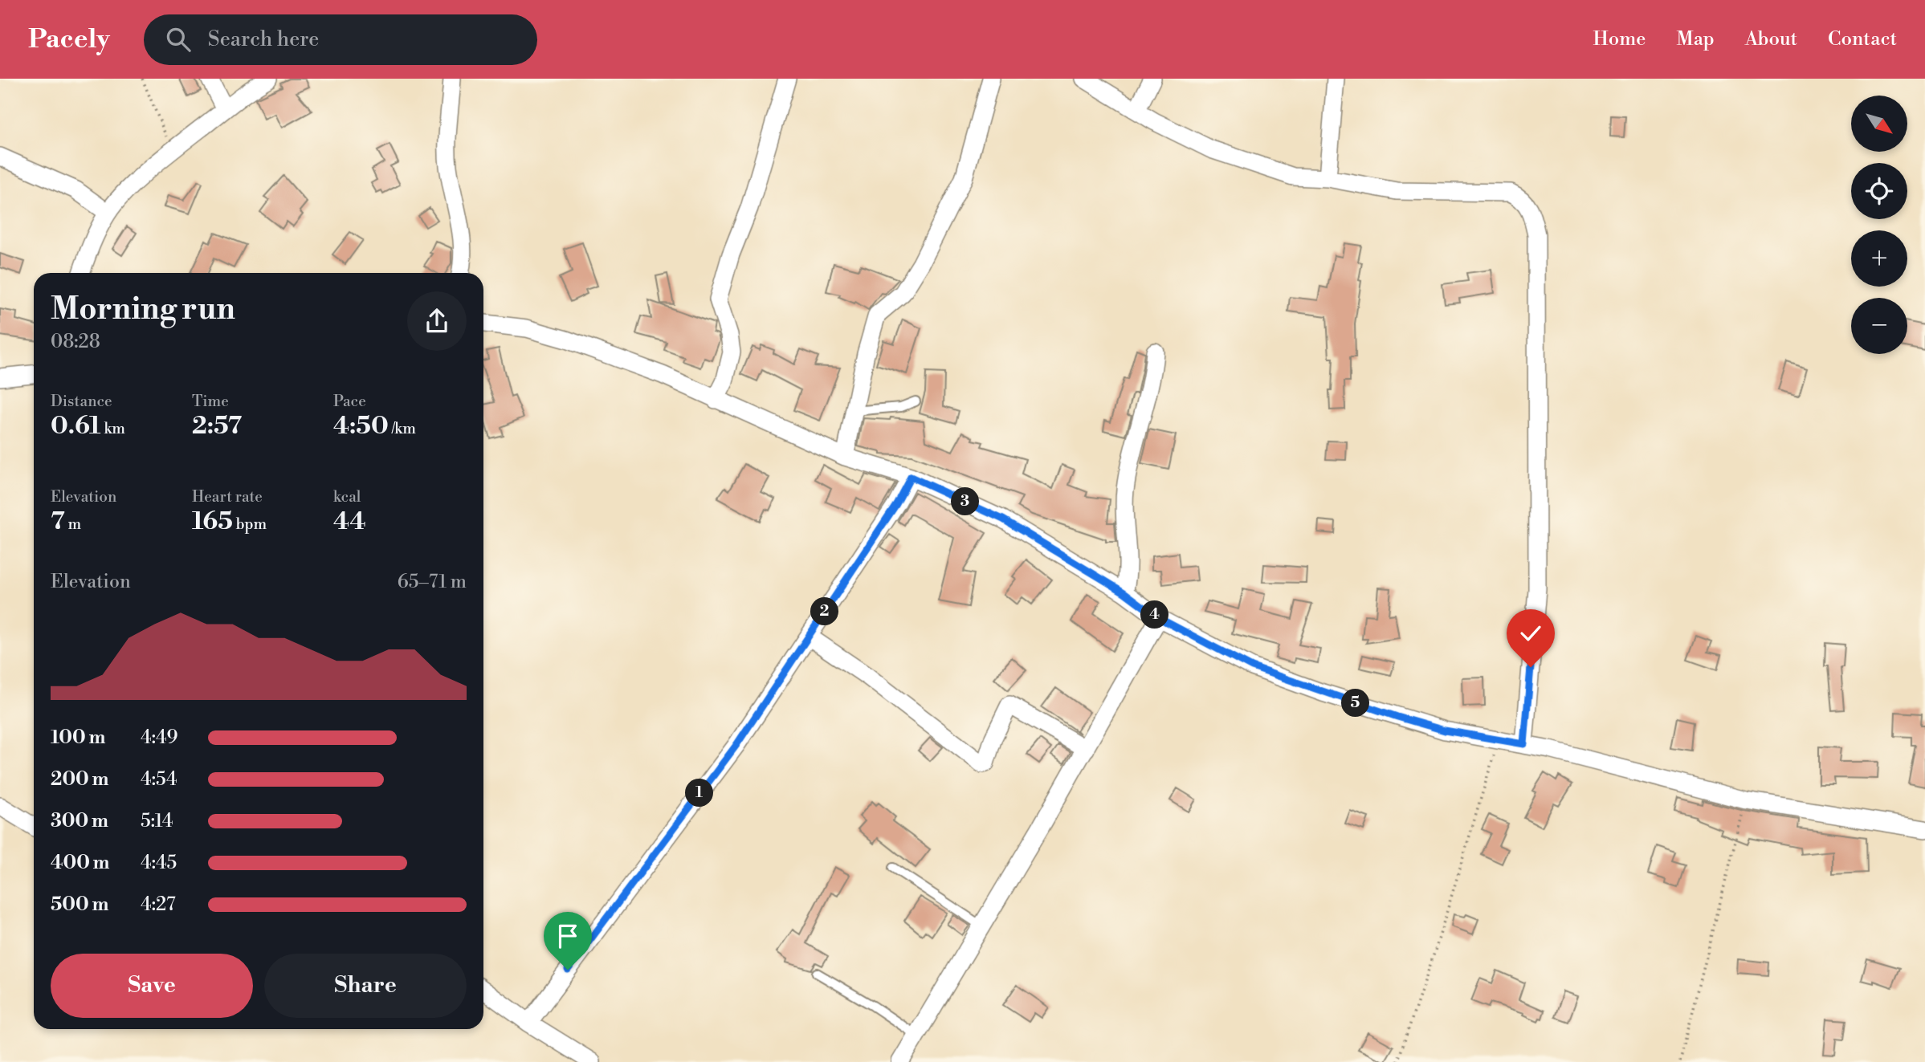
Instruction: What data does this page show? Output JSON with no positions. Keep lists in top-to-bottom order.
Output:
{
  "north": "bottom right",
  "page": {
    "header": "Pacely",
    "search": "Search here",
    "nav": [
      "Home",
      "Map",
      "About",
      "Contact"
    ],
    "map_buttons": ["+", "−"],
    "heading": ["Morning run", "08:28"],
    "stats": [
      ["Distance", "0.61 km"],
      ["Time", "2:57"],
      ["Pace", "4:50 /km"],
      ["Elevation", "7 m"],
      ["Heart rate", "165 bpm"],
      ["kcal", "44"]
    ],
    "pins": [
      "3",
      "2",
      "4",
      "5",
      "1"
    ],
    "chart": ["Elevation", "65–71 m"],
    "list": [
      {
        "name": "100 m",
        "note": "4:49"
      },
      {
        "name": "200 m",
        "note": "4:54"
      },
      {
        "name": "300 m",
        "note": "5:14"
      },
      {
        "name": "400 m",
        "note": "4:45"
      },
      {
        "name": "500 m",
        "note": "4:27"
      }
    ],
    "buttons": ["Save", "Share"]
  }
}
